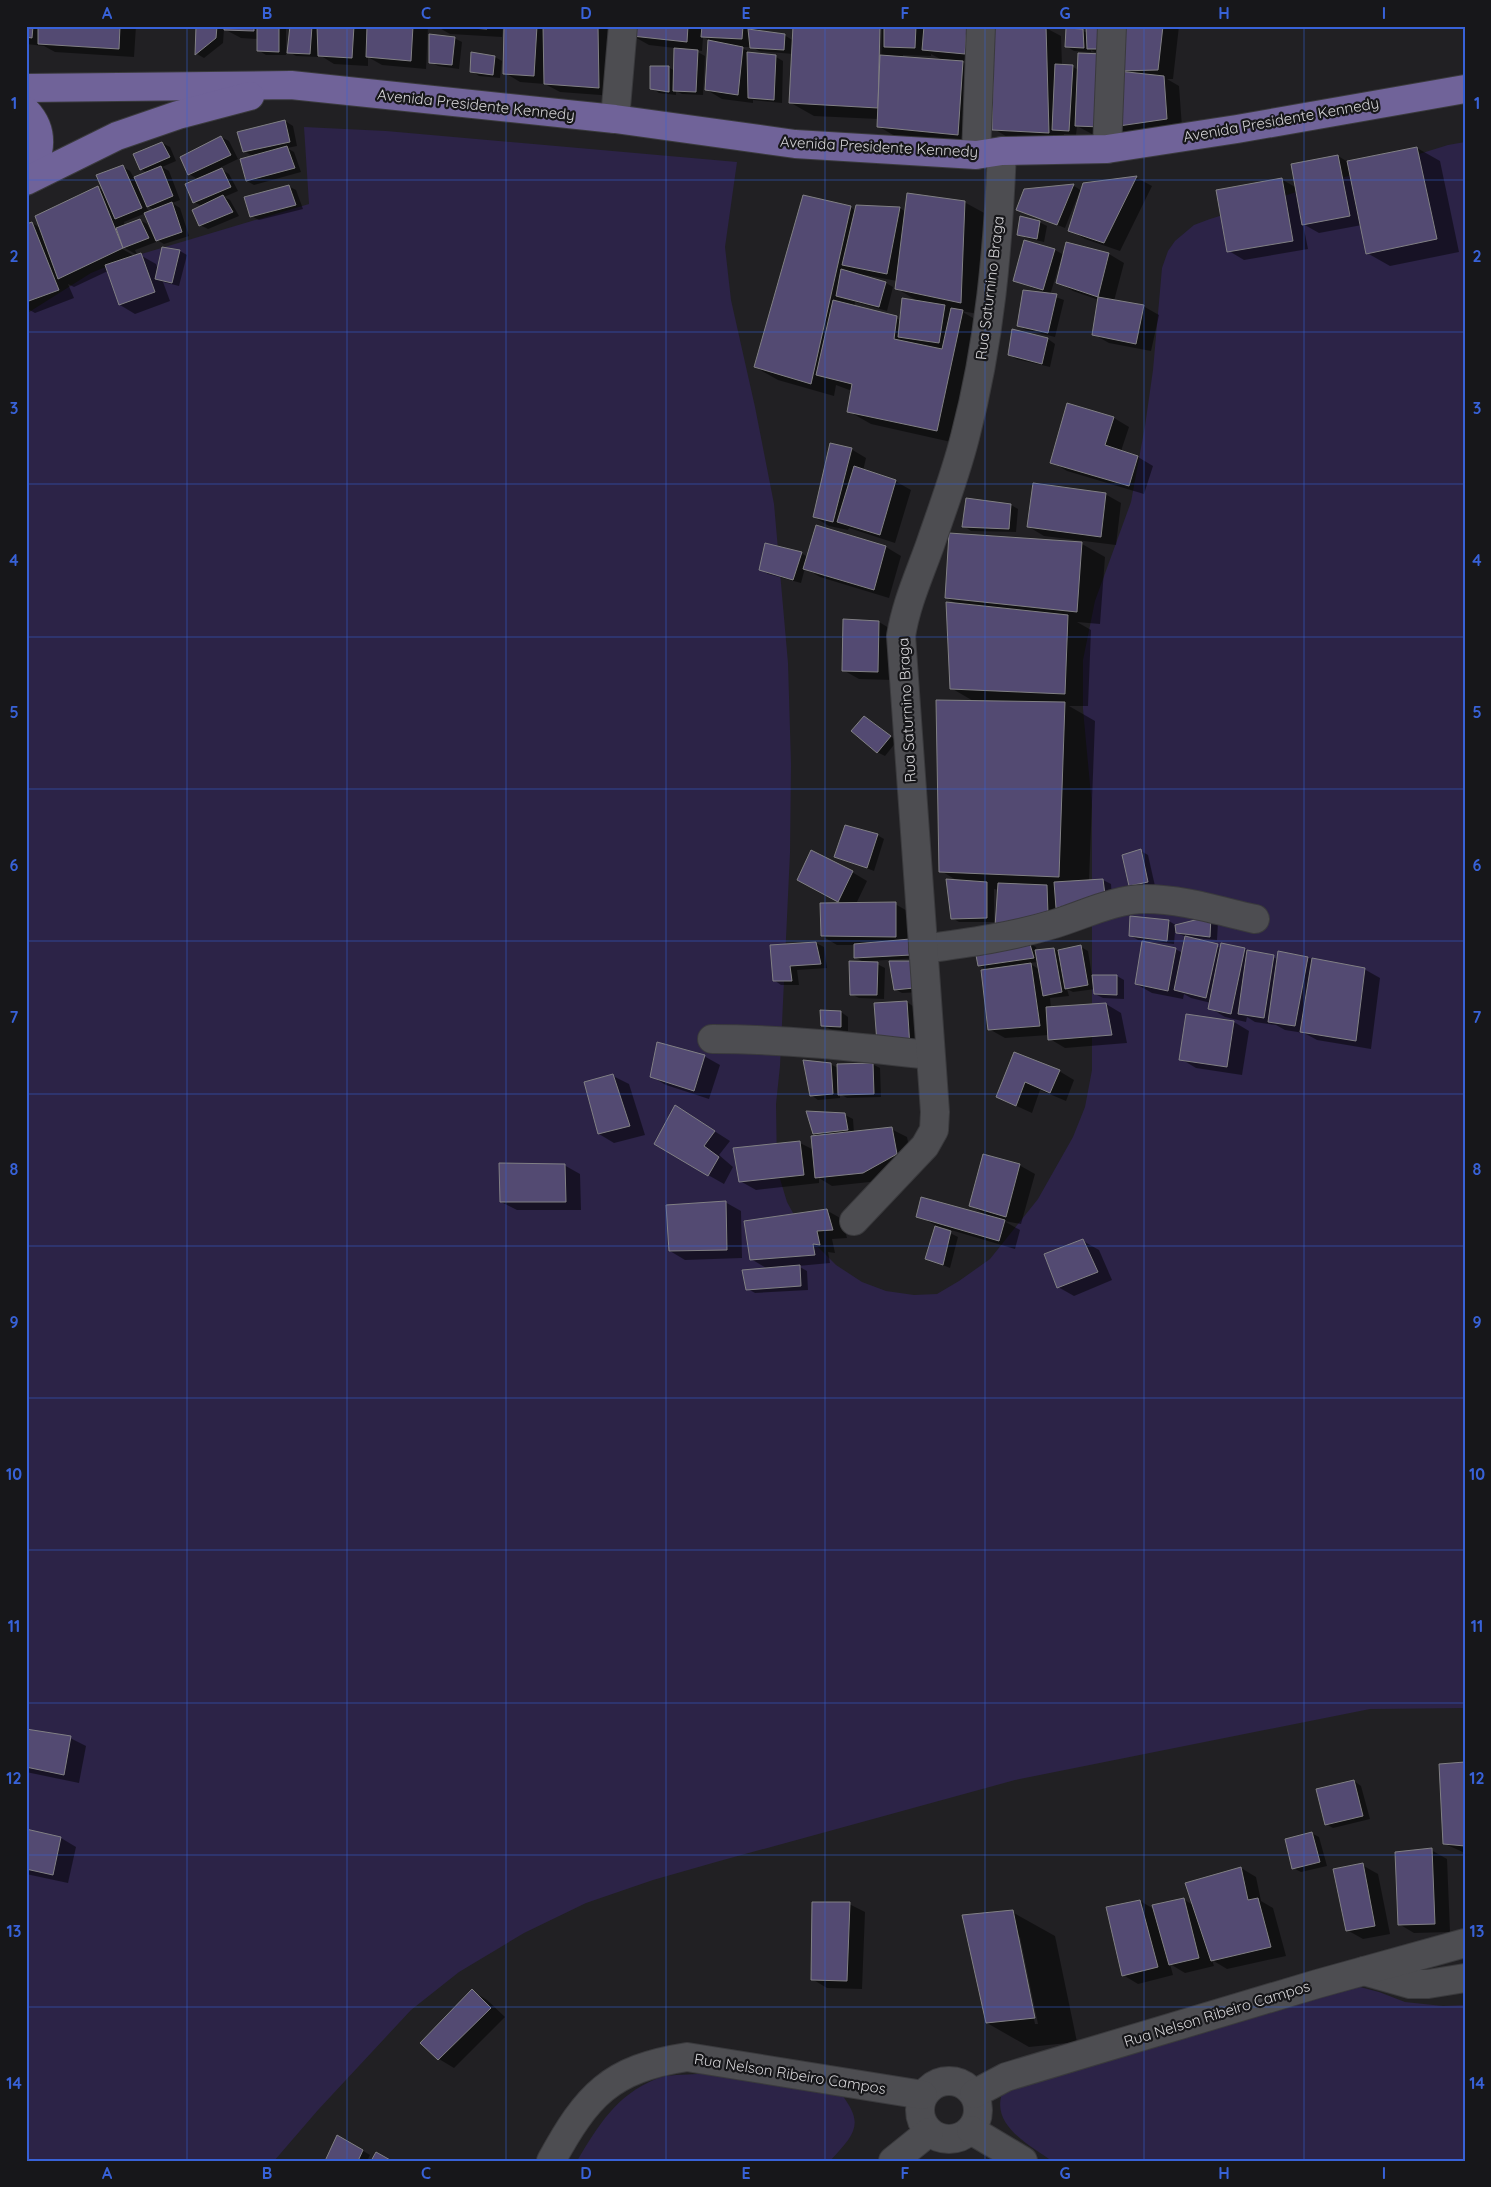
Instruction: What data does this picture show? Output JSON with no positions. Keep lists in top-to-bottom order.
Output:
{
  "streets": {
    "main road": ["Avenida Presidente Kennedy"],
    "street": ["Rua Saturnino Braga", "Rua Nelson Ribeiro Campos"]
  },
  "crossings": [
    ["Avenida Presidente Kennedy", "Rua Saturnino Braga"]
  ],
  "grid": {
    "columns": [
      "A",
      "B",
      "C",
      "D",
      "E",
      "F",
      "G",
      "H",
      "I"
    ],
    "rows": [
      "1",
      "2",
      "3",
      "4",
      "5",
      "6",
      "7",
      "8",
      "9",
      "10",
      "11",
      "12",
      "13",
      "14"
    ]
  }
}
